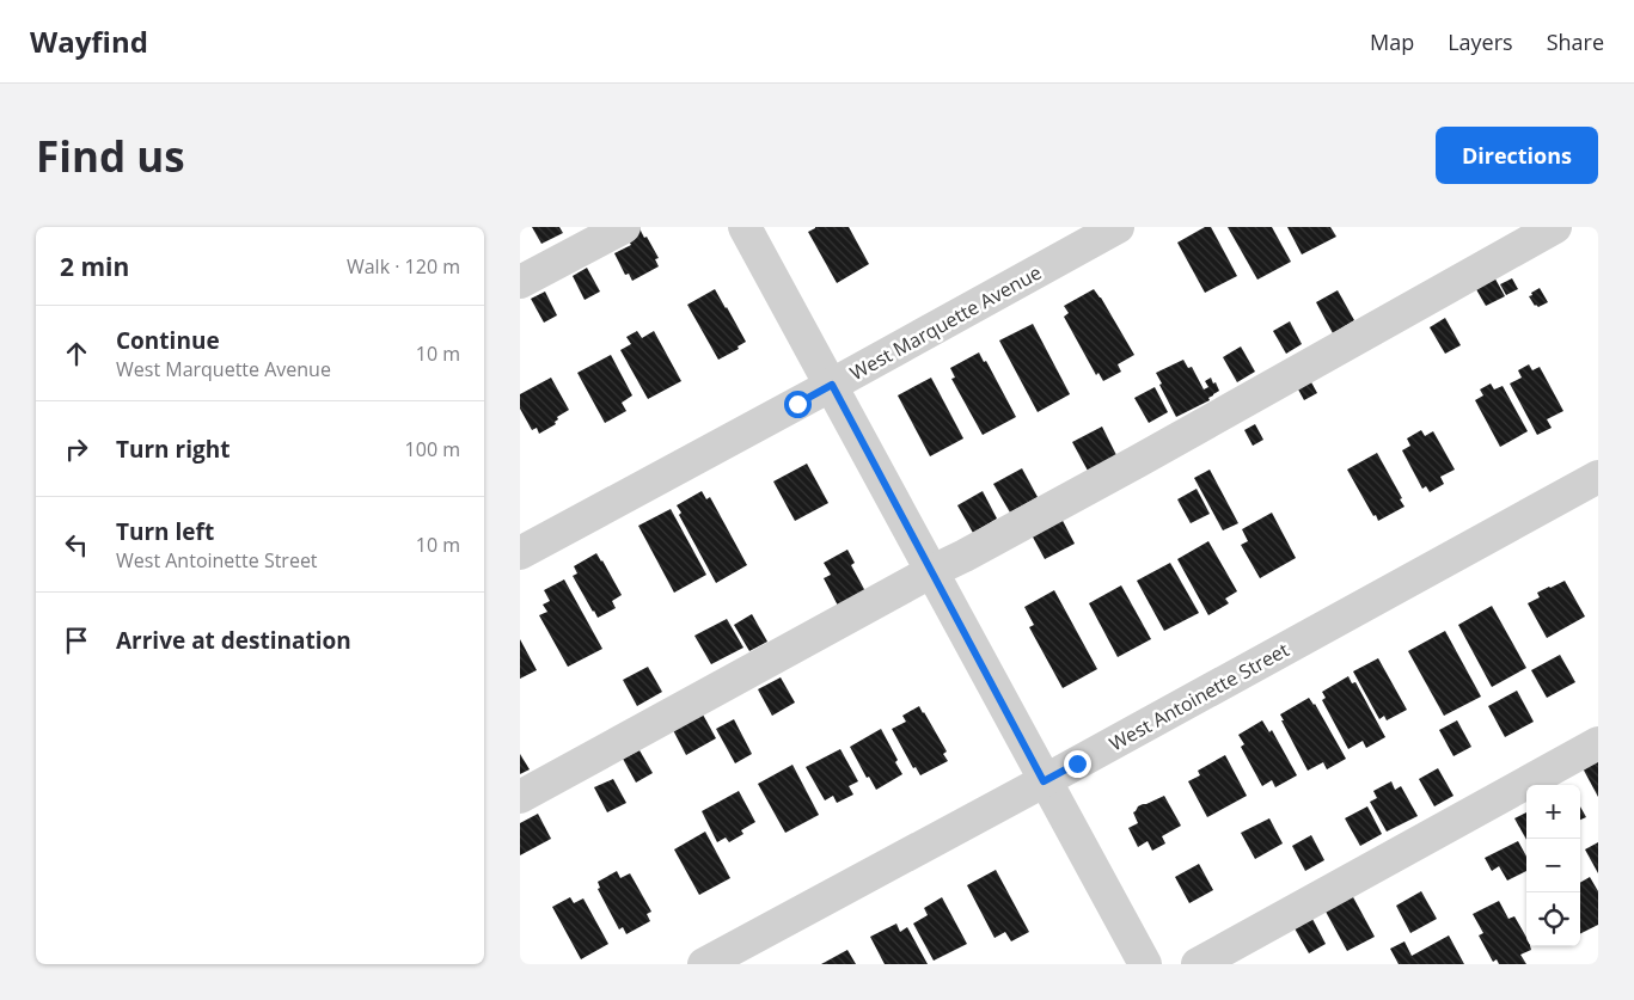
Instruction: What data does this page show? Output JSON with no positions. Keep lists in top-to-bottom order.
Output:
{
  "streets": {
    "street": ["West Marquette Avenue", "West Antoinette Street"]
  },
  "page": {
    "header": "Wayfind",
    "nav": ["Map", "Layers", "Share"],
    "buttons": "Directions",
    "title": "Find us",
    "heading": ["2 min", "Walk · 120 m"],
    "list": [
      ["Continue", "West Marquette Avenue", "10 m"],
      ["Turn right", "100 m"],
      ["Turn left", "West Antoinette Street", "10 m"],
      "Arrive at destination"
    ],
    "map_buttons": ["+", "−"]
  }
}
